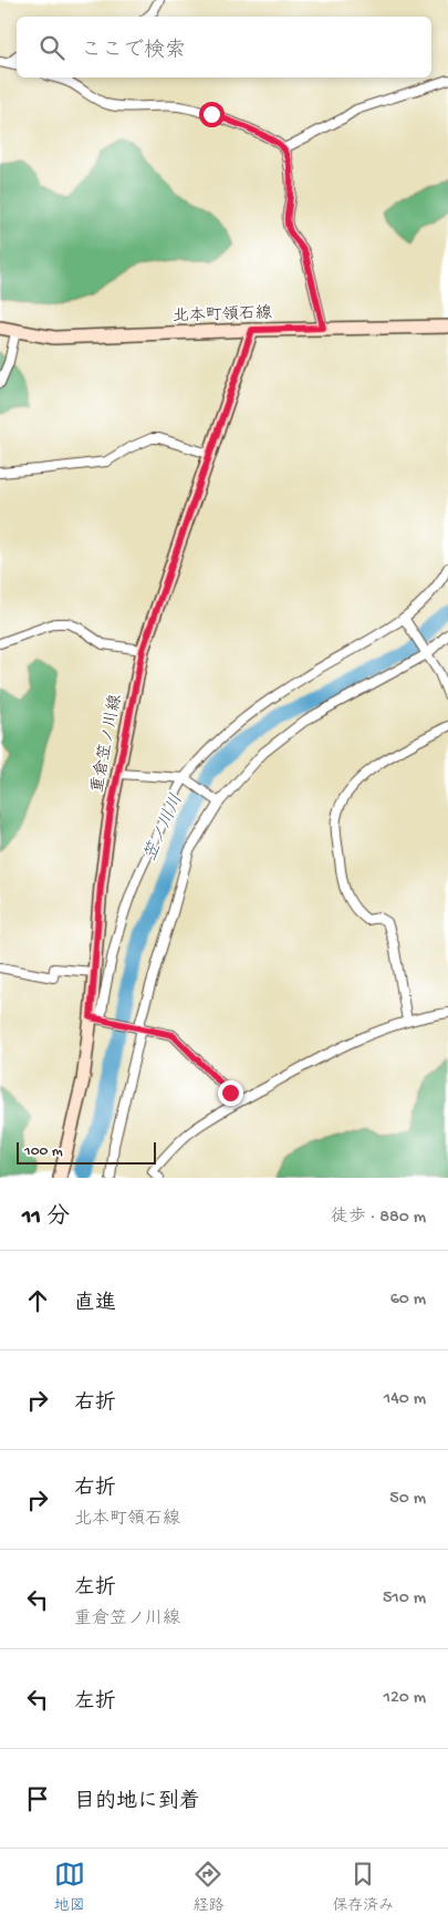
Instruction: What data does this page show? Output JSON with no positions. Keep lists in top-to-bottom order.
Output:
{
  "streets": {
    "main road": ["北本町領石線", "重倉笠ノ川線"]
  },
  "crossings": [
    ["北本町領石線", "重倉笠ノ川線"]
  ],
  "water": ["笠ノ川川"],
  "scale_bar": "100 m",
  "page": {
    "search": "ここで検索",
    "scale": "100 m",
    "heading": ["11 分", "徒歩 · 880 m"],
    "list": [
      ["直進", "60 m"],
      ["右折", "140 m"],
      ["右折", "北本町領石線", "50 m"],
      ["左折", "重倉笠ノ川線", "510 m"],
      ["左折", "120 m"],
      "目的地に到着"
    ],
    "nav": ["地図", "経路", "保存済み"]
  }
}
